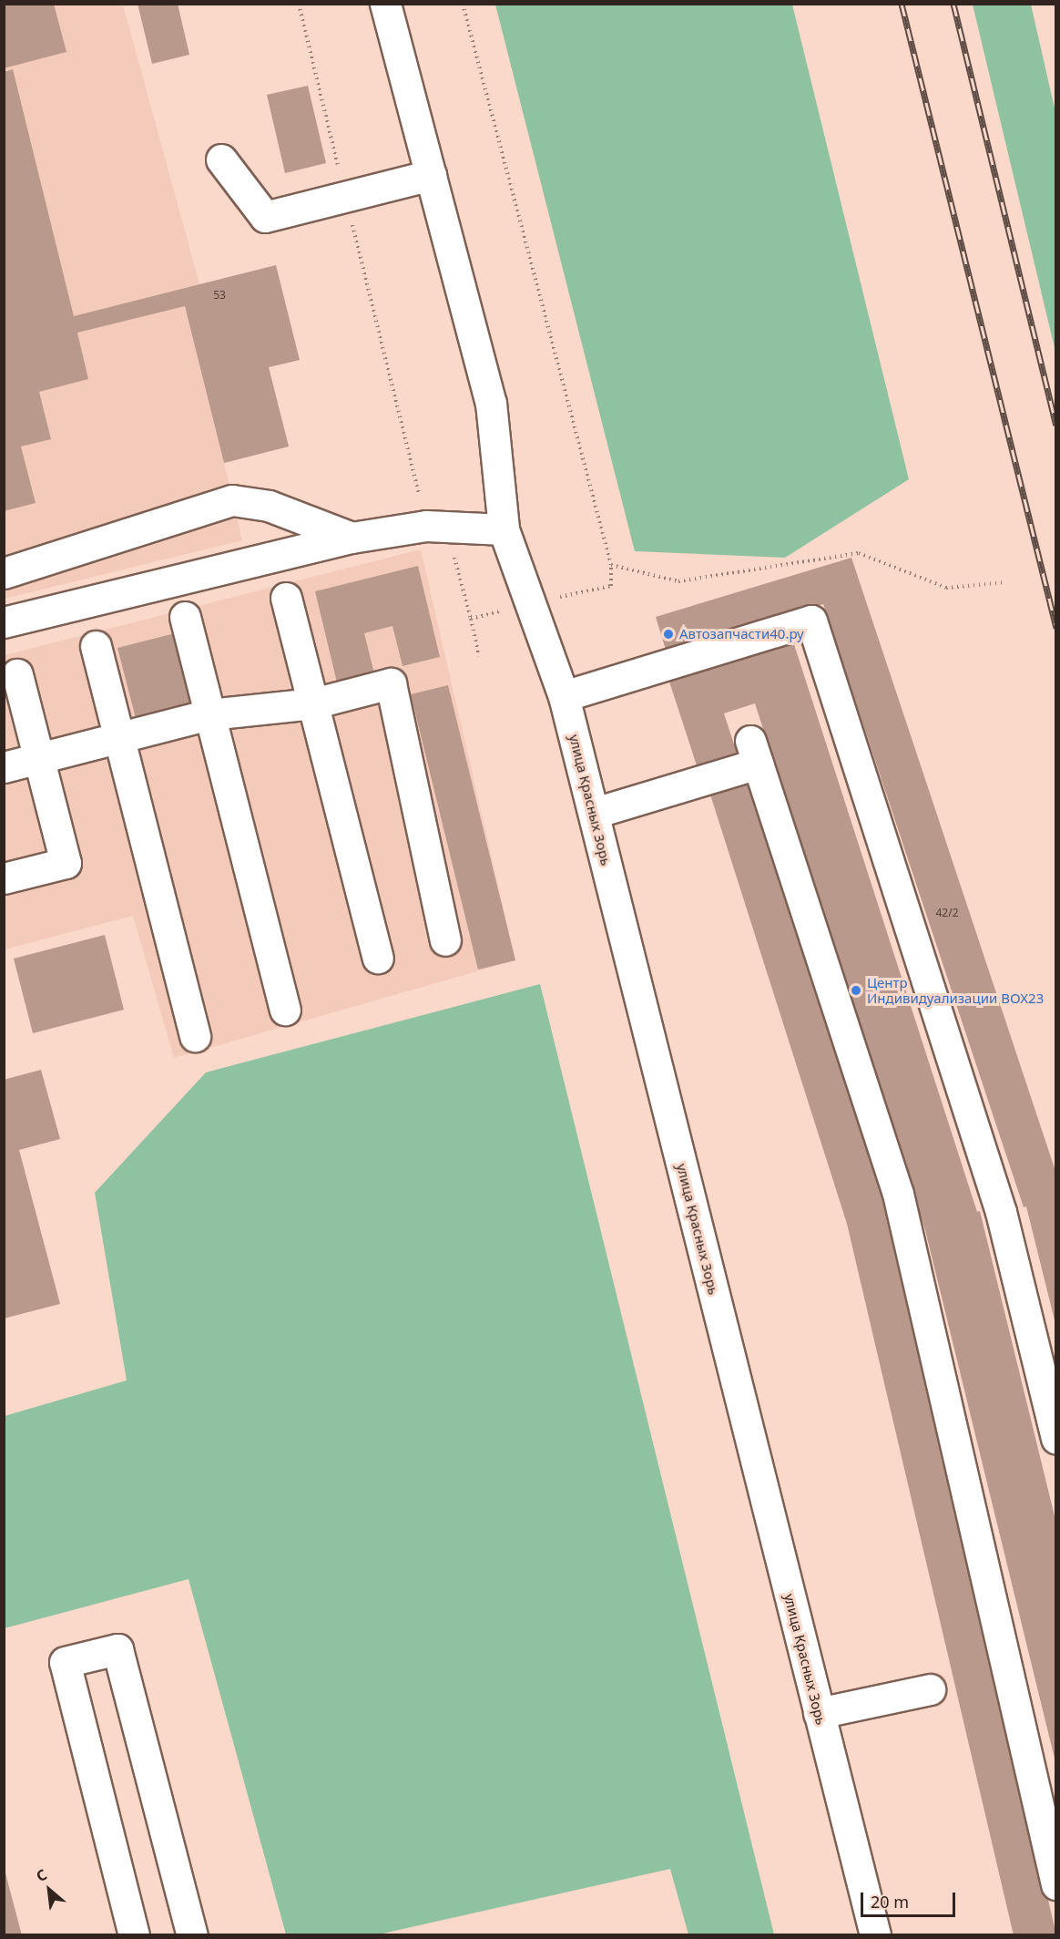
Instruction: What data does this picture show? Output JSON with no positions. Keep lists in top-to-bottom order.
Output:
{
  "streets": {
    "street": ["улица Красных Зорь"]
  },
  "places": ["Автозапчасти40.ру", "Центр Индивидуализации BOX23"],
  "house_numbers": ["53", "42/2"],
  "scale_bar": "20 m",
  "north": "top left"
}
